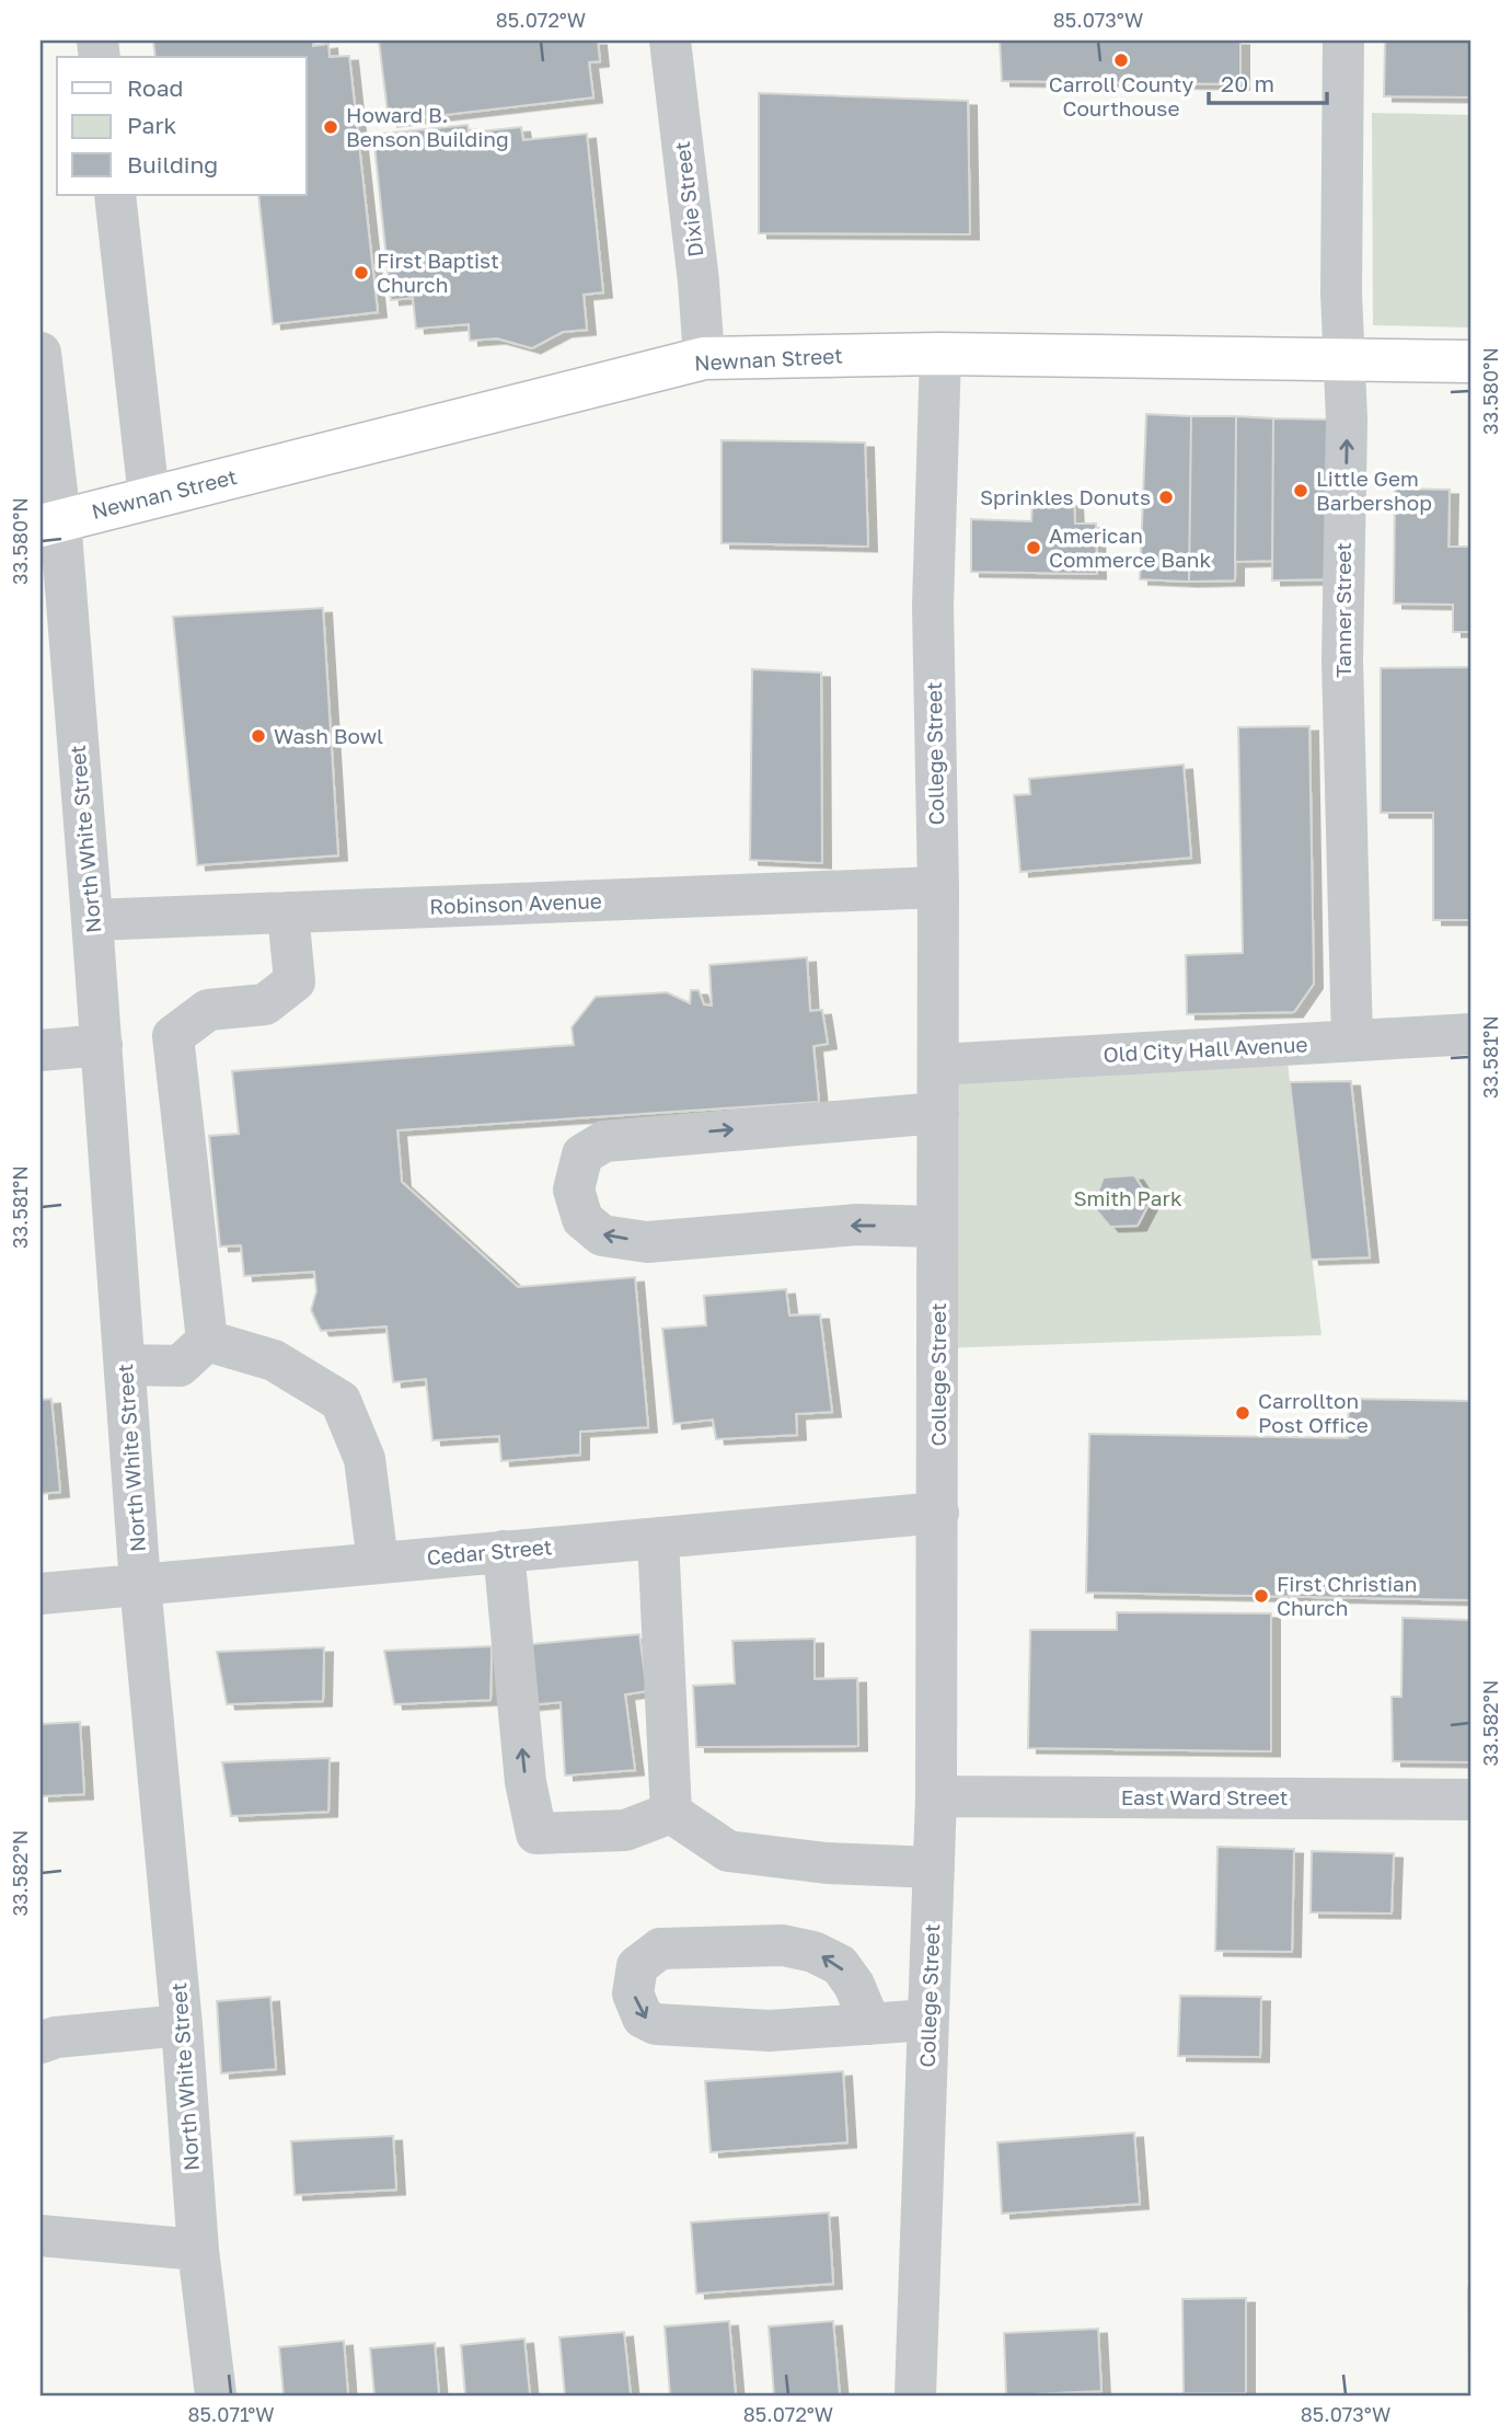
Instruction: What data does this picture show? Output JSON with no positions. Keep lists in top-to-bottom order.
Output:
{
  "streets": {
    "main road": ["Newnan Street"],
    "street": [
      "Dixie Street",
      "Tanner Street",
      "College Street",
      "North White Street",
      "Robinson Avenue",
      "Old City Hall Avenue",
      "Cedar Street",
      "East Ward Street"
    ]
  },
  "crossings": [
    ["Dixie Street", "Newnan Street"],
    ["Newnan Street", "Tanner Street"],
    ["Newnan Street", "College Street"],
    ["Newnan Street", "North White Street"],
    ["Tanner Street", "Old City Hall Avenue"],
    ["College Street", "Robinson Avenue"],
    ["College Street", "Old City Hall Avenue"],
    ["College Street", "Cedar Street"],
    ["College Street", "East Ward Street"],
    ["North White Street", "Robinson Avenue"],
    ["North White Street", "Cedar Street"]
  ],
  "one_way": ["Tanner Street"],
  "parks": ["Smith Park"],
  "places": [
    "Carroll County Courthouse",
    "Howard B. Benson Building",
    "First Baptist Church",
    "Little Gem Barbershop",
    "Sprinkles Donuts",
    "American Commerce Bank",
    "Wash Bowl",
    "Carrollton Post Office",
    "First Christian Church"
  ],
  "legend": ["Road", "Park", "Building"],
  "scale_bar": "20 m",
  "coordinates": [
    "85.072°W",
    "85.073°W",
    "33.580°N",
    "33.581°N",
    "33.582°N",
    "85.071°W"
  ]
}
